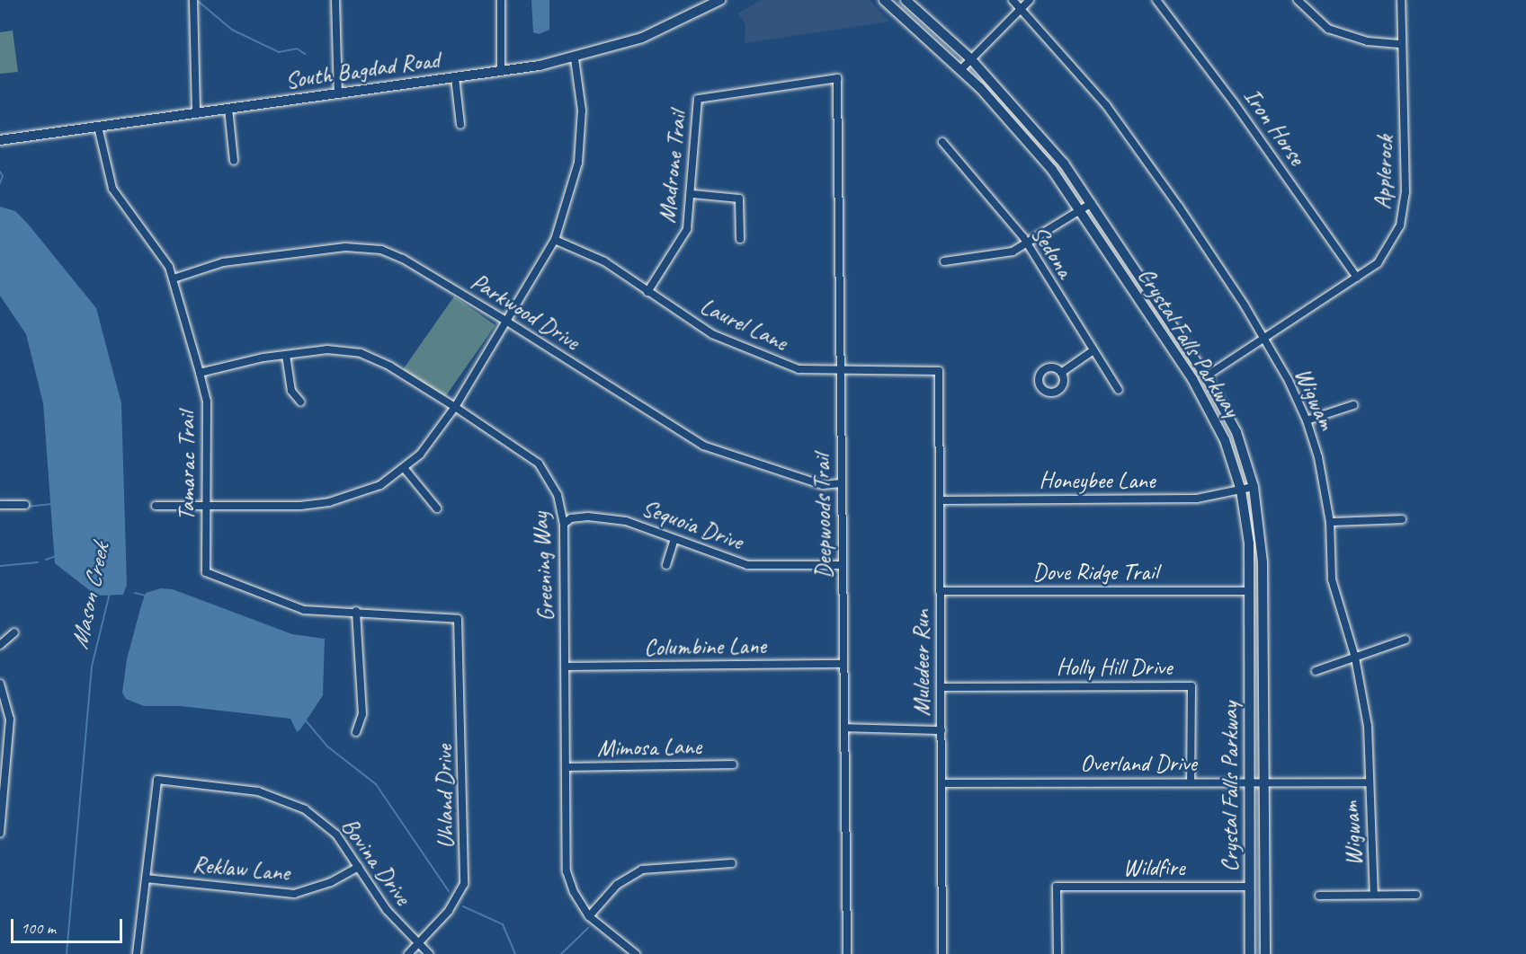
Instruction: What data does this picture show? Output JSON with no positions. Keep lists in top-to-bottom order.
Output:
{
  "streets": {
    "main road": ["South Bagdad Road", "Crystal Falls Parkway"],
    "street": [
      "Iron Horse",
      "Madrone Trail",
      "Applerock",
      "Sedona",
      "Parkwood Drive",
      "Laurel Lane",
      "Wigwam",
      "Tamarac Trail",
      "Honeybee Lane",
      "Deepwoods Trail",
      "Sequoia Drive",
      "Greening Way",
      "Dove Ridge Trail",
      "Columbine Lane",
      "Muledeer Run",
      "Holly Hill Drive",
      "Mimosa Lane",
      "Overland Drive",
      "Uhland Drive",
      "Bovina Drive",
      "Wildfire",
      "Reklaw Lane"
    ]
  },
  "crossings": [
    ["South Bagdad Road", "Tamarac Trail"],
    ["Iron Horse", "Applerock"],
    ["Madrone Trail", "Laurel Lane"],
    ["Madrone Trail", "Deepwoods Trail"],
    ["Applerock", "Crystal Falls Parkway"],
    ["Applerock", "Wigwam"],
    ["Parkwood Drive", "Tamarac Trail"],
    ["Parkwood Drive", "Deepwoods Trail"],
    ["Laurel Lane", "Deepwoods Trail"],
    ["Laurel Lane", "Muledeer Run"],
    ["Crystal Falls Parkway", "Honeybee Lane"],
    ["Crystal Falls Parkway", "Dove Ridge Trail"],
    ["Crystal Falls Parkway", "Overland Drive"],
    ["Crystal Falls Parkway", "Wildfire"],
    ["Wigwam", "Overland Drive"],
    ["Tamarac Trail", "Greening Way"],
    ["Tamarac Trail", "Uhland Drive"],
    ["Honeybee Lane", "Muledeer Run"],
    ["Deepwoods Trail", "Sequoia Drive"],
    ["Deepwoods Trail", "Columbine Lane"],
    ["Sequoia Drive", "Greening Way"],
    ["Greening Way", "Columbine Lane"],
    ["Greening Way", "Mimosa Lane"],
    ["Dove Ridge Trail", "Muledeer Run"],
    ["Muledeer Run", "Holly Hill Drive"],
    ["Muledeer Run", "Overland Drive"],
    ["Holly Hill Drive", "Overland Drive"],
    ["Uhland Drive", "Bovina Drive"],
    ["Bovina Drive", "Reklaw Lane"]
  ],
  "water": ["Mason Creek"],
  "scale_bar": "100 m"
}
